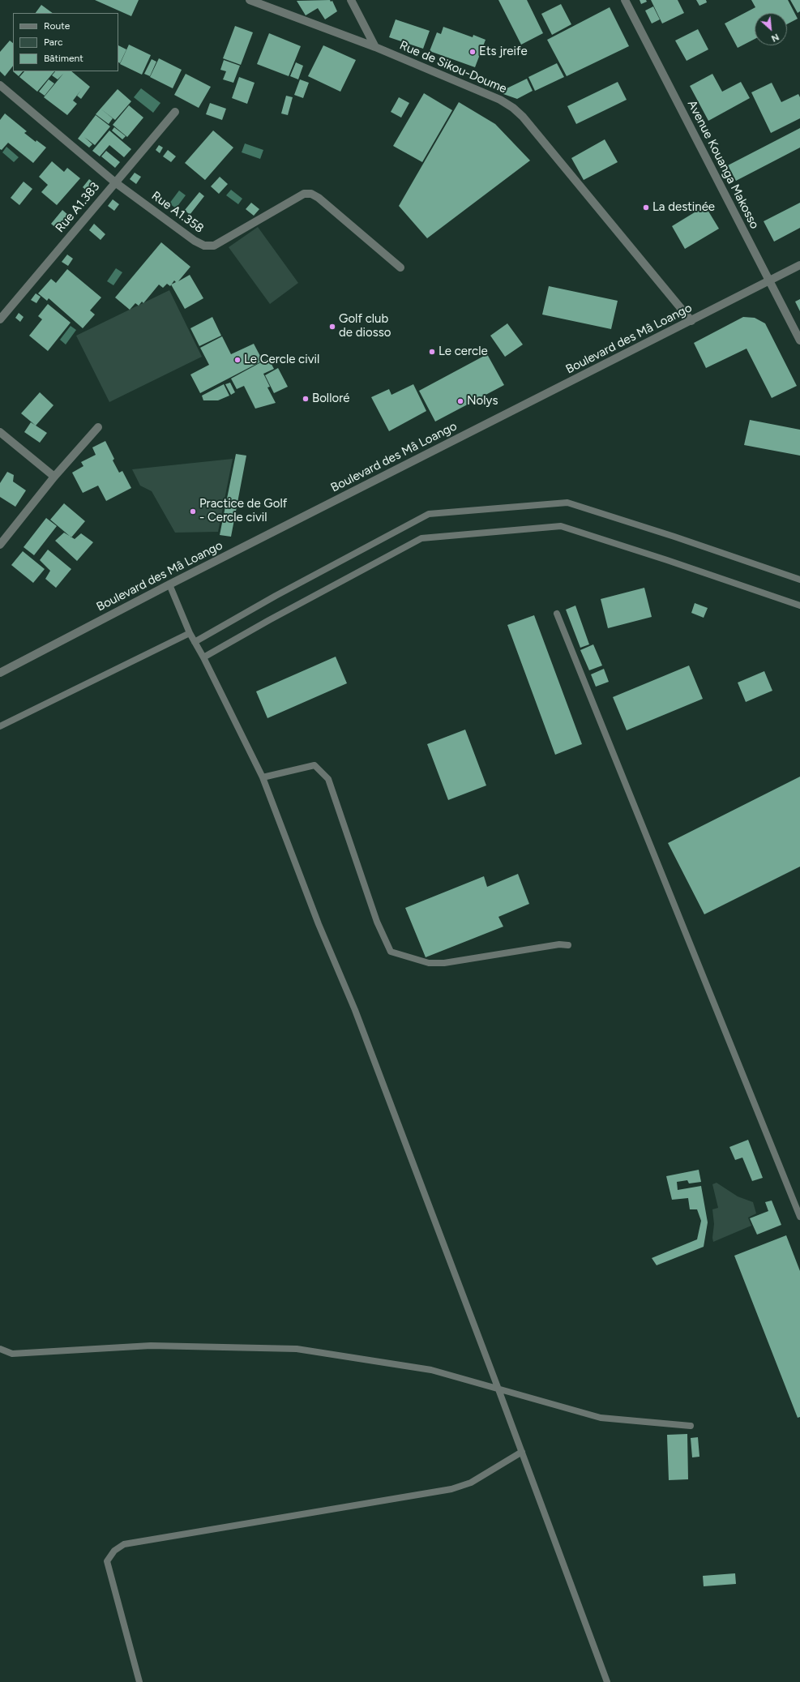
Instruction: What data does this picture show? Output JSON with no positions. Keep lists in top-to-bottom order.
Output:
{
  "streets": {
    "street": [
      "Rue de Sikou-Doume",
      "Avenue Kouanga Makosso",
      "Rue A1.383",
      "Rue A1.358",
      "Boulevard des Mâ Loango"
    ]
  },
  "crossings": [
    ["Rue de Sikou-Doume", "Boulevard des Mâ Loango"],
    ["Avenue Kouanga Makosso", "Boulevard des Mâ Loango"],
    ["Rue A1.383", "Rue A1.358"]
  ],
  "places": [
    "Ets jreife",
    "La destinée",
    "Golf club de diosso",
    "Le cercle",
    "Le Cercle civil",
    "Bolloré",
    "Nolys",
    "Practice de Golf - Cercle civil"
  ],
  "legend": ["Route", "Parc", "Bâtiment"],
  "north": "bottom right"
}
